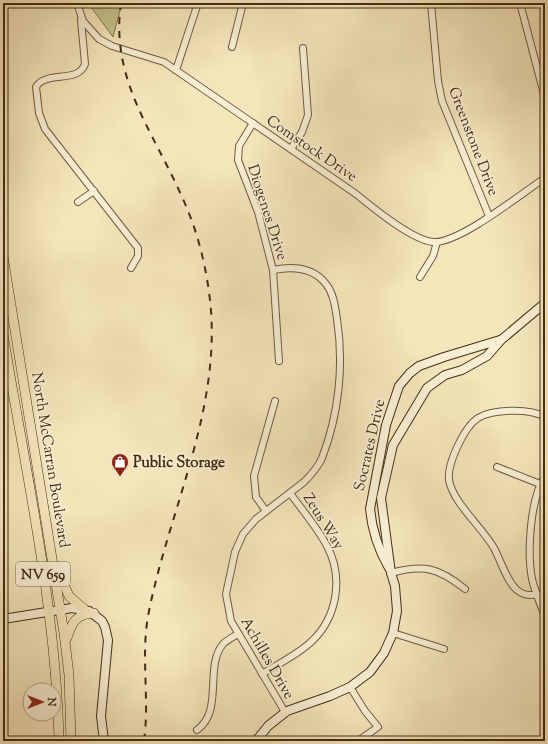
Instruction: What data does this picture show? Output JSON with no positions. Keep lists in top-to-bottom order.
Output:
{
  "streets": {
    "main road": ["North McCarran Boulevard", "NV 659"],
    "street": [
      "Greenstone Drive",
      "Comstock Drive",
      "Diogenes Drive",
      "Socrates Drive",
      "Zeus Way",
      "Achilles Drive"
    ]
  },
  "crossings": [
    ["Comstock Drive", "Diogenes Drive"],
    ["Diogenes Drive", "Achilles Drive"],
    ["Socrates Drive", "Achilles Drive"],
    ["Zeus Way", "Achilles Drive"]
  ],
  "places": {
    "shop": ["Public Storage"]
  },
  "north": "right"
}
